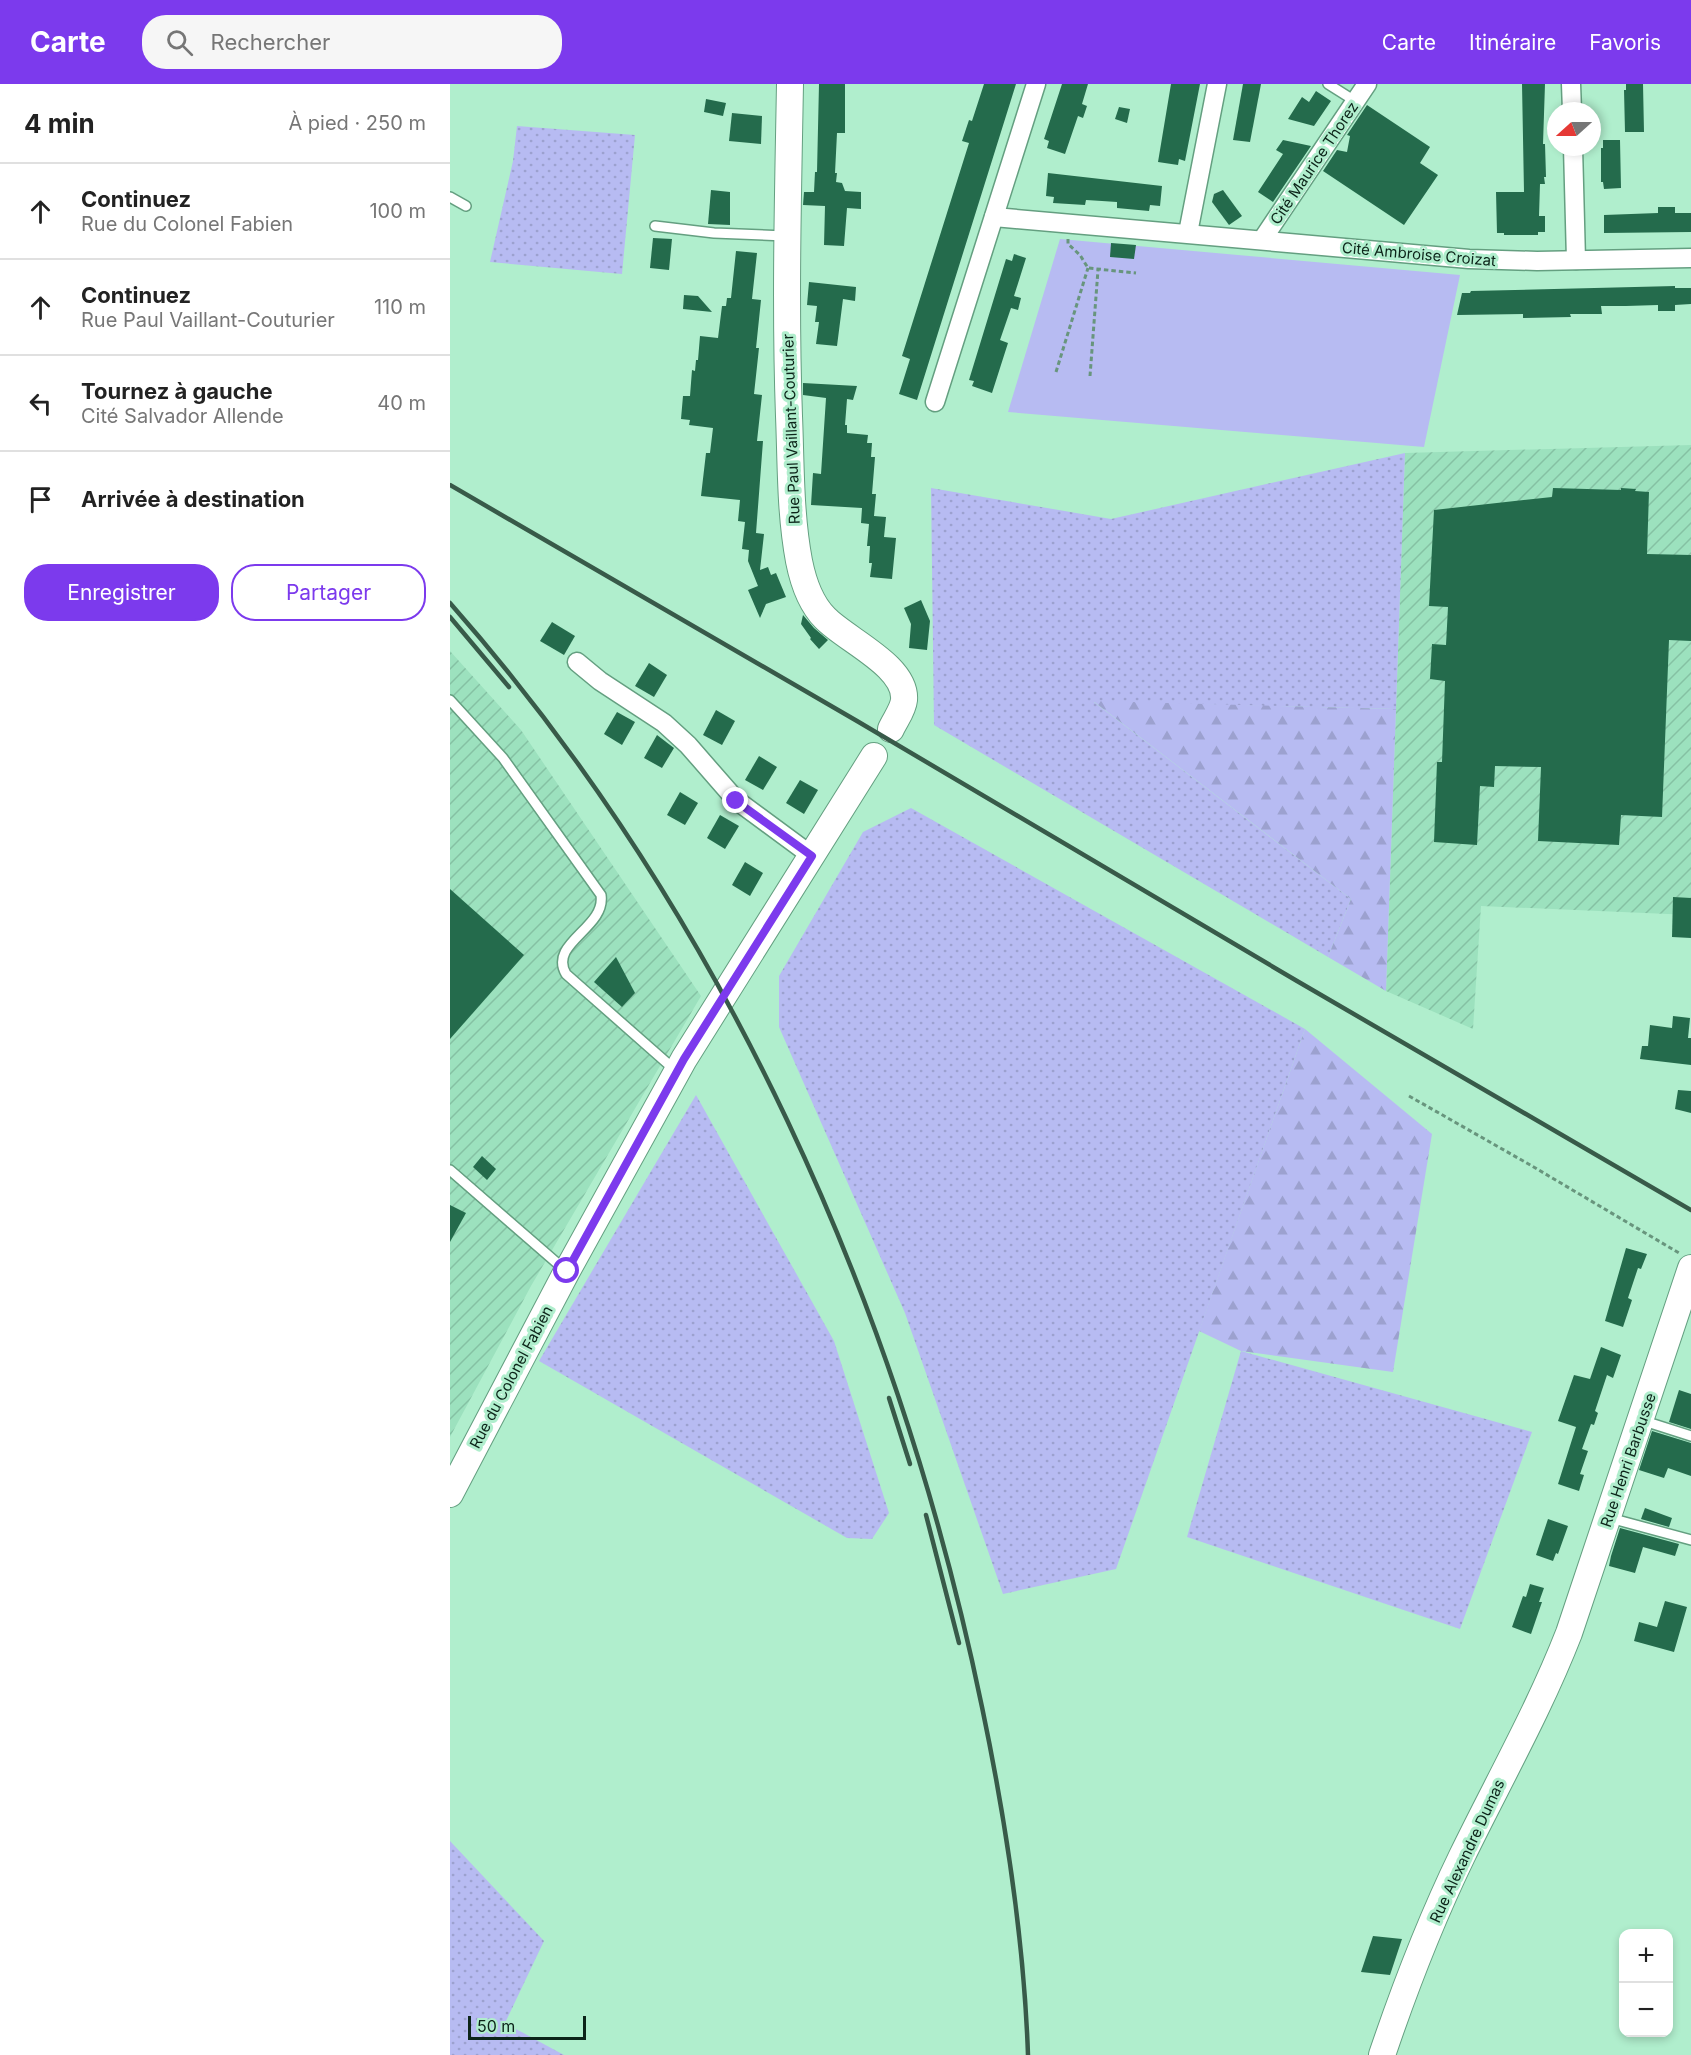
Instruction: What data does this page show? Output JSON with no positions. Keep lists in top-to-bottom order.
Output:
{
  "streets": {
    "street": [
      "Cité Maurice Thorez",
      "Cité Ambroise Croizat",
      "Rue Paul Vaillant-Couturier",
      "Rue du Colonel Fabien",
      "Rue Henri Barbusse",
      "Rue Alexandre Dumas"
    ]
  },
  "crossings": [
    ["Cité Maurice Thorez", "Cité Ambroise Croizat"],
    ["Rue Henri Barbusse", "Rue Alexandre Dumas"]
  ],
  "scale_bar": "50 m",
  "north": "left",
  "page": {
    "header": "Carte",
    "search": "Rechercher",
    "nav": ["Carte", "Itinéraire", "Favoris"],
    "heading": ["4 min", "À pied · 250 m"],
    "list": [
      ["Continuez", "Rue du Colonel Fabien", "100 m"],
      ["Continuez", "Rue Paul Vaillant-Couturier", "110 m"],
      ["Tournez à gauche", "Cité Salvador Allende", "40 m"],
      "Arrivée à destination"
    ],
    "buttons": ["Enregistrer", "Partager"],
    "map_buttons": ["+", "−"],
    "scale": "50 m"
  }
}
